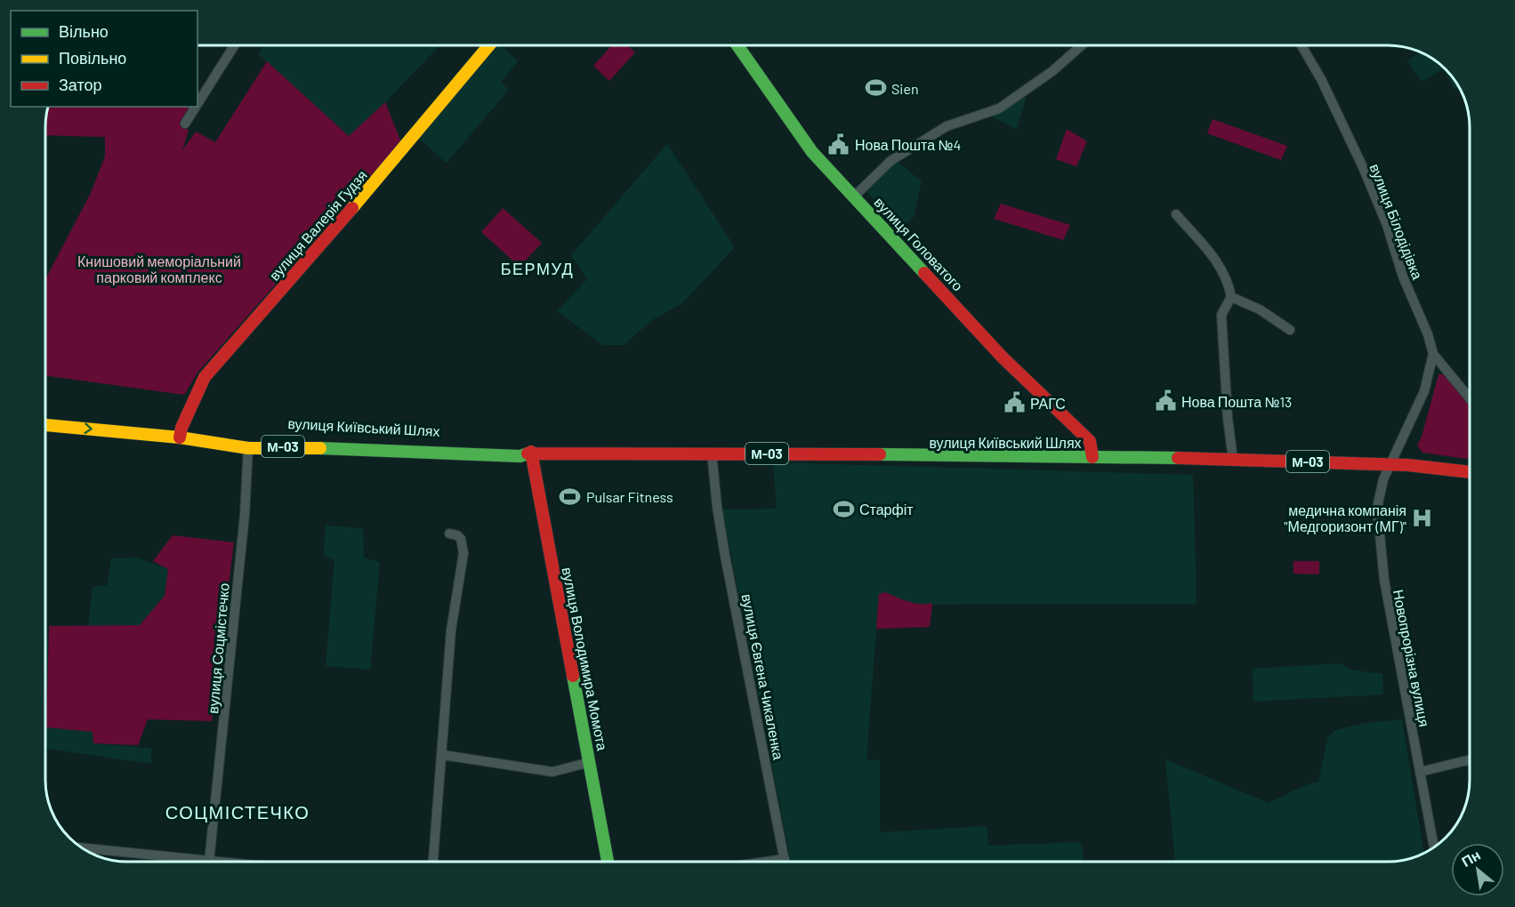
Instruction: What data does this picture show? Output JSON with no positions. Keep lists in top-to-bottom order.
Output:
{
  "streets": {
    "main road": [
      "вулиця Валерія Гудзя",
      "вулиця Головатого",
      "вулиця Київський Шлях",
      "М-03",
      "вулиця Володимира Момота"
    ],
    "street": [
      "вулиця Білодідівка",
      "вулиця Соцмістечко",
      "Новопрорізна вулиця",
      "вулиця Євгена Чикаленка"
    ]
  },
  "crossings": [
    ["вулиця Білодідівка", "Новопрорізна вулиця"],
    ["вулиця Валерія Гудзя", "вулиця Київський Шлях"],
    ["вулиця Головатого", "вулиця Київський Шлях"],
    ["вулиця Київський Шлях", "вулиця Соцмістечко"],
    ["вулиця Київський Шлях", "Новопрорізна вулиця"],
    ["вулиця Київський Шлях", "вулиця Володимира Момота"],
    ["вулиця Київський Шлях", "вулиця Євгена Чикаленка"]
  ],
  "districts": ["БЕРМУД", "СОЦМІСТЕЧКО"],
  "parks": ["Книшовий меморіальний парковий комплекс"],
  "places": {
    "sports": ["Sien", "Pulsar Fitness", "Старфіт"],
    "public building": ["Нова Пошта №4", "Нова Пошта №13", "РАГС"],
    "hospital": ["медична компанія \"Медгоризонт (МГ)\""]
  },
  "legend": ["Вільно", "Повільно", "Затор"],
  "north": "top left"
}
